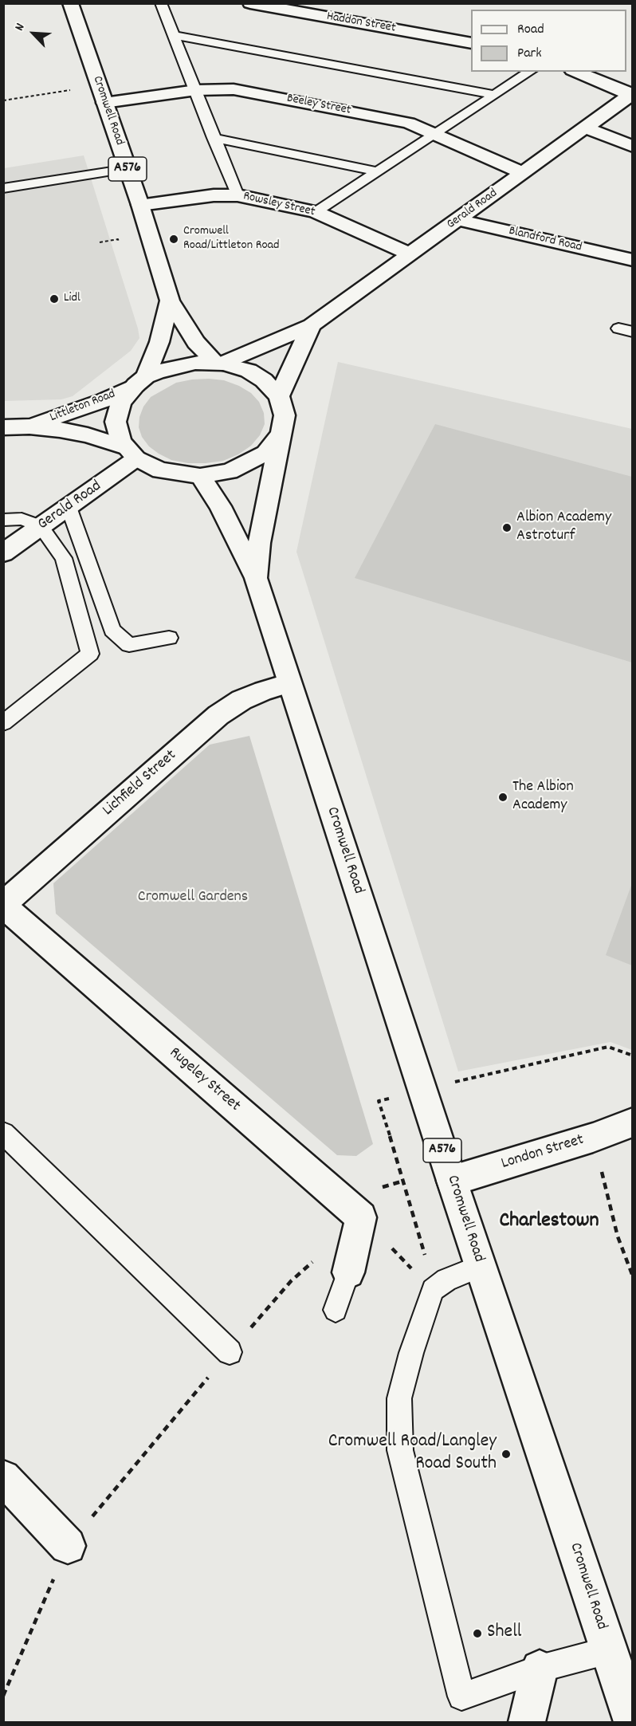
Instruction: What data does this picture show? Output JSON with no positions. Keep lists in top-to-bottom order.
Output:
{
  "streets": {
    "main road": [
      "Haddon Street",
      "Beeley Street",
      "Cromwell Road",
      "A576",
      "Rowsley Street",
      "Gerald Road",
      "Blandford Road",
      "Littleton Road",
      "Lichfield Street",
      "Rugeley Street",
      "London Street"
    ]
  },
  "crossings": [
    ["Beeley Street", "Cromwell Road"],
    ["Beeley Street", "Gerald Road"],
    ["Cromwell Road", "A576"],
    ["Cromwell Road", "Rowsley Street"],
    ["Cromwell Road", "Gerald Road"],
    ["Cromwell Road", "Littleton Road"],
    ["Cromwell Road", "Lichfield Street"],
    ["Cromwell Road", "London Street"],
    ["A576", "Gerald Road"],
    ["A576", "Littleton Road"],
    ["Rowsley Street", "Gerald Road"],
    ["Gerald Road", "Blandford Road"],
    ["Gerald Road", "Littleton Road"],
    ["Lichfield Street", "Rugeley Street"]
  ],
  "districts": ["Charlestown"],
  "parks": ["Cromwell Gardens"],
  "places": [
    "Cromwell Road/Littleton Road",
    "Lidl",
    "Albion Academy Astroturf",
    "The Albion Academy",
    "Cromwell Road/Langley Road South",
    "Shell"
  ],
  "legend": ["Road", "Park"],
  "north": "top left"
}
